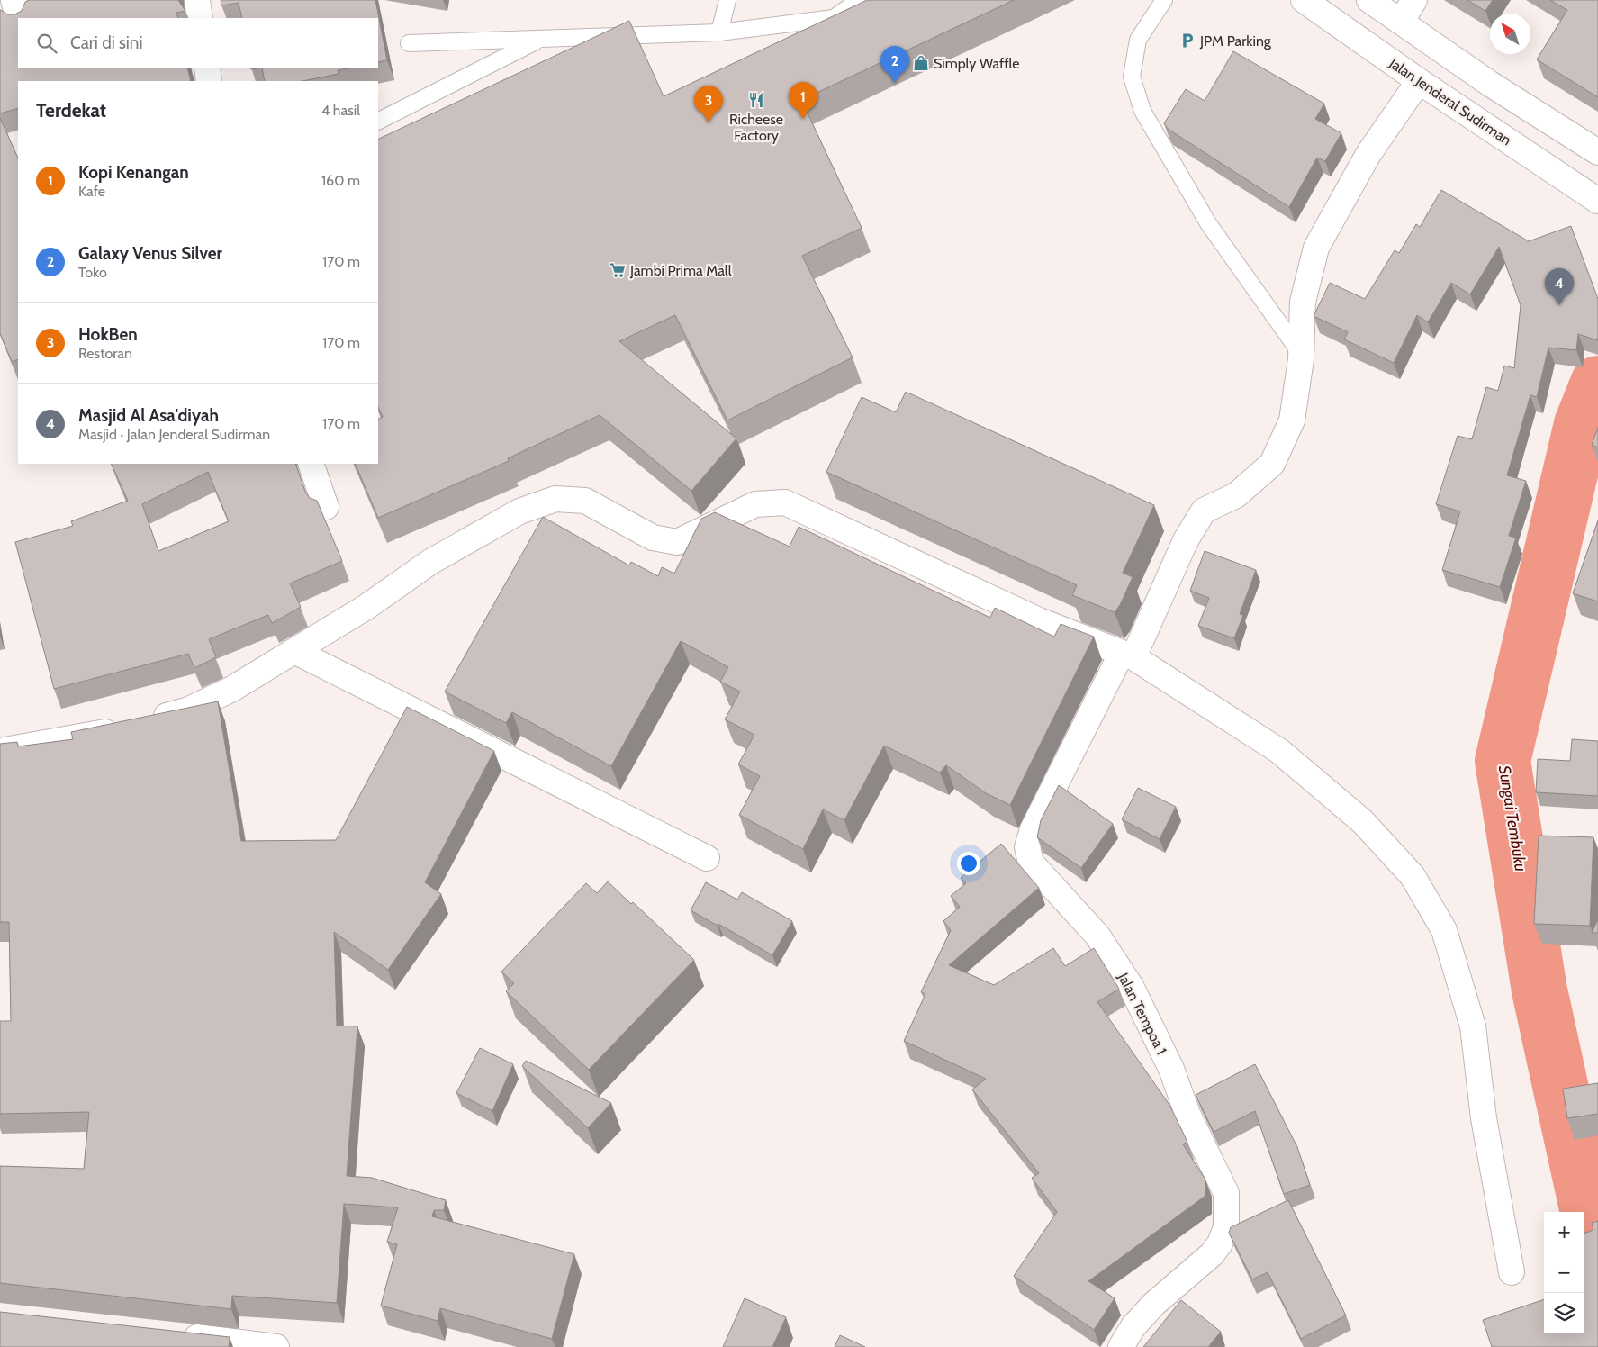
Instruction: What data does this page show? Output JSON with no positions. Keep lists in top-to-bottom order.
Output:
{
  "streets": {
    "main road": ["Jalan Jenderal Sudirman", "Jalan Tempoa 1"]
  },
  "crossings": [
    ["Jalan Jenderal Sudirman", "Jalan Tempoa 1"]
  ],
  "water": ["Sungai Tembuku"],
  "places": {
    "parking": ["JPM Parking"],
    "shop": ["Simply Waffle"],
    "restaurant": ["Richeese Factory"],
    "supermarket": ["Jambi Prima Mall"]
  },
  "north": "top left",
  "page": {
    "search": "Cari di sini",
    "pins": [
      "2",
      "1",
      "3",
      "4"
    ],
    "heading": ["Terdekat", "4 hasil"],
    "list": [
      {
        "mark": "1",
        "name": "Kopi Kenangan",
        "note": "Kafe",
        "value": "160 m"
      },
      {
        "mark": "2",
        "name": "Galaxy Venus Silver",
        "note": "Toko",
        "value": "170 m"
      },
      {
        "mark": "3",
        "name": "HokBen",
        "note": "Restoran",
        "value": "170 m"
      },
      {
        "mark": "4",
        "name": "Masjid Al Asa'diyah",
        "note": "Masjid · Jalan Jenderal Sudirman",
        "value": "170 m"
      }
    ],
    "map_buttons": ["+", "−"]
  }
}
